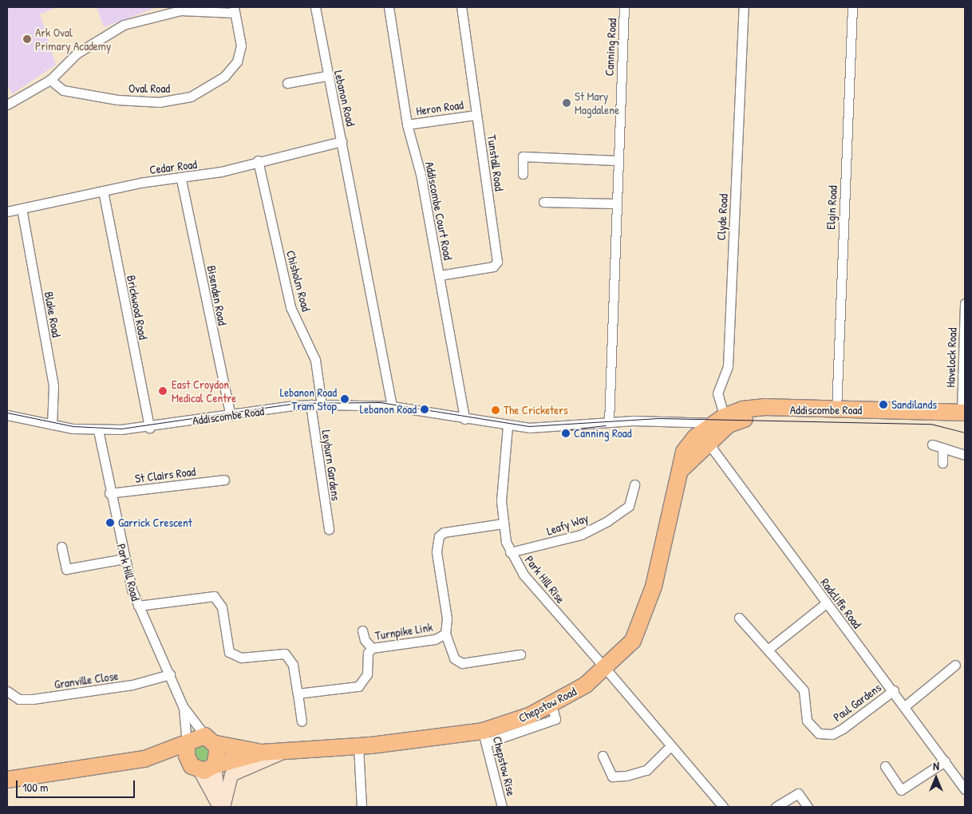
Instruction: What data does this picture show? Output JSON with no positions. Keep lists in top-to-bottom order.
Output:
{
  "streets": {
    "highway": ["Addiscombe Road", "Chepstow Road"],
    "street": [
      "Canning Road",
      "Oval Road",
      "Lebanon Road",
      "Heron Road",
      "Tunstall Road",
      "Cedar Road",
      "Elgin Road",
      "Addiscombe Court Road",
      "Clyde Road",
      "Chisholm Road",
      "Bisenden Road",
      "Brickwood Road",
      "Blake Road",
      "Havelock Road",
      "Leyburn Gardens",
      "St Clairs Road",
      "Leafy Way",
      "Park Hill Road",
      "Park Hill Rise",
      "Radcliffe Road",
      "Turnpike Link",
      "Granville Close",
      "Paul Gardens",
      "Chepstow Rise"
    ]
  },
  "crossings": [
    ["Canning Road", "Addiscombe Road"],
    ["Lebanon Road", "Cedar Road"],
    ["Lebanon Road", "Addiscombe Road"],
    ["Heron Road", "Tunstall Road"],
    ["Heron Road", "Addiscombe Court Road"],
    ["Tunstall Road", "Addiscombe Court Road"],
    ["Cedar Road", "Chisholm Road"],
    ["Cedar Road", "Bisenden Road"],
    ["Cedar Road", "Brickwood Road"],
    ["Cedar Road", "Blake Road"],
    ["Elgin Road", "Addiscombe Road"],
    ["Addiscombe Court Road", "Addiscombe Road"],
    ["Clyde Road", "Addiscombe Road"],
    ["Chisholm Road", "Addiscombe Road"],
    ["Bisenden Road", "Addiscombe Road"],
    ["Brickwood Road", "Addiscombe Road"],
    ["Blake Road", "Addiscombe Road"],
    ["Havelock Road", "Addiscombe Road"],
    ["Addiscombe Road", "Leyburn Gardens"],
    ["Addiscombe Road", "Park Hill Road"],
    ["Addiscombe Road", "Park Hill Rise"],
    ["Addiscombe Road", "Radcliffe Road"],
    ["Addiscombe Road", "Chepstow Road"],
    ["St Clairs Road", "Park Hill Road"],
    ["Leafy Way", "Park Hill Rise"],
    ["Park Hill Road", "Granville Close"],
    ["Park Hill Road", "Chepstow Road"],
    ["Park Hill Rise", "Turnpike Link"],
    ["Park Hill Rise", "Chepstow Road"],
    ["Radcliffe Road", "Paul Gardens"],
    ["Radcliffe Road", "Chepstow Road"],
    ["Chepstow Road", "Chepstow Rise"]
  ],
  "places": [
    "Ark Oval Primary Academy",
    "St Mary Magdalene",
    "East Croydon Medical Centre",
    "Lebanon Road Tram Stop",
    "Sandilands",
    "Lebanon Road",
    "The Cricketers",
    "Canning Road",
    "Garrick Crescent"
  ],
  "scale_bar": "100 m",
  "north": "top"
}
